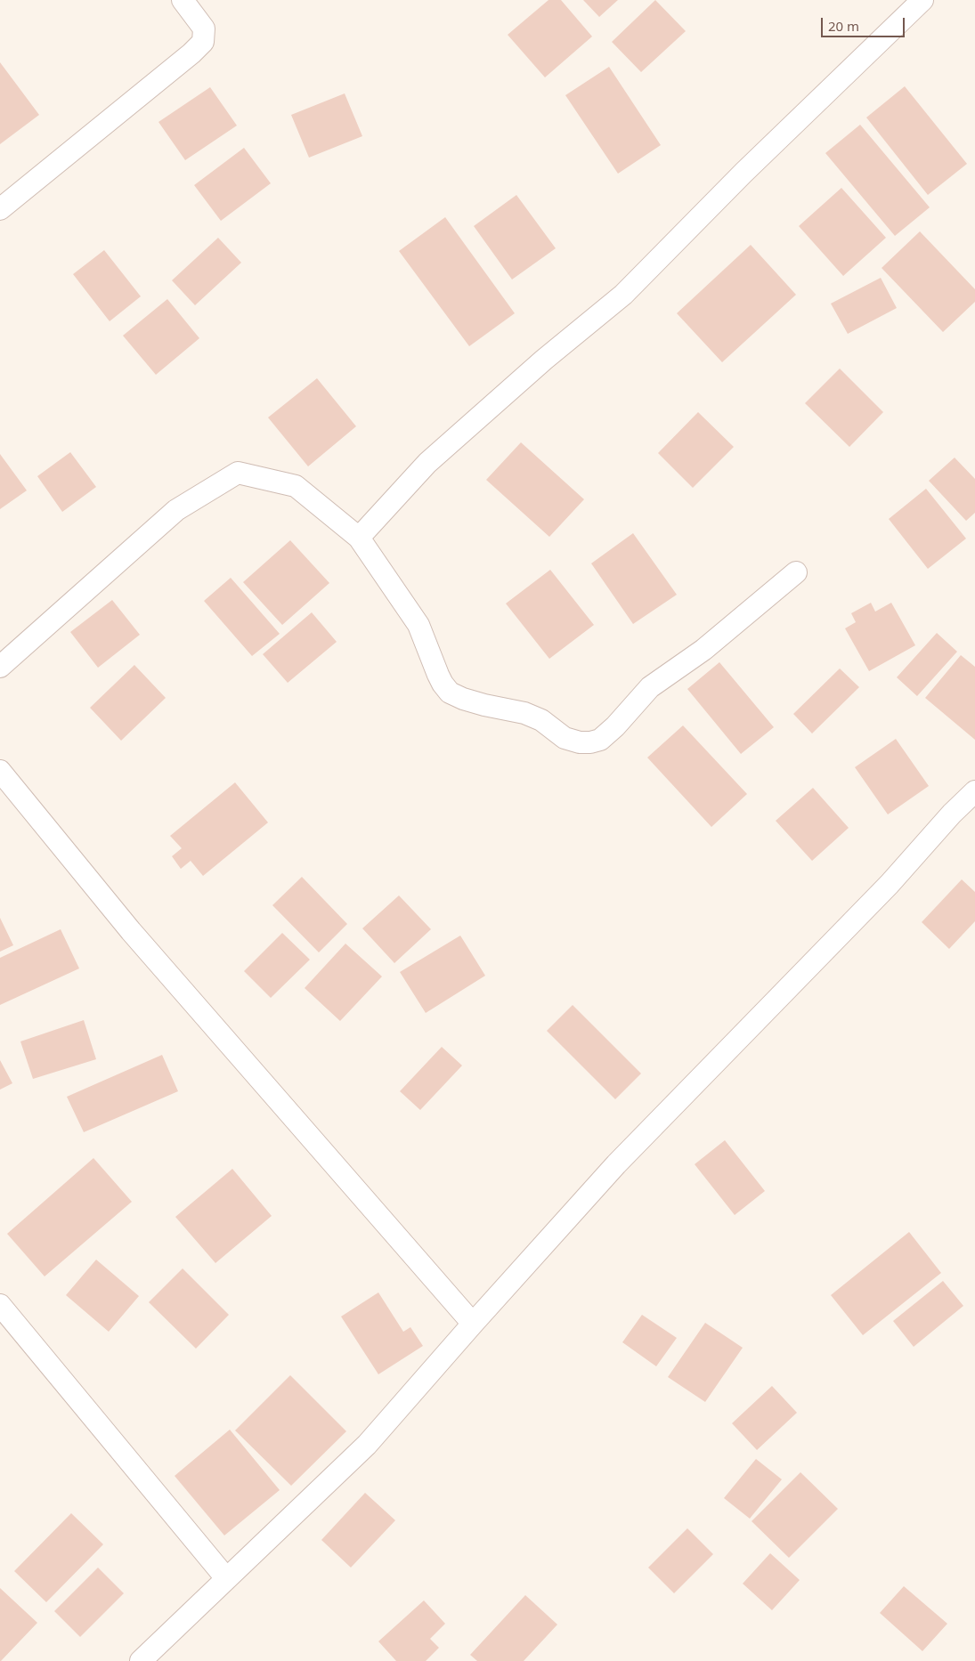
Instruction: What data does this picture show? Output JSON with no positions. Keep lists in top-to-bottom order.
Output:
{
  "scale_bar": "20 m"
}
